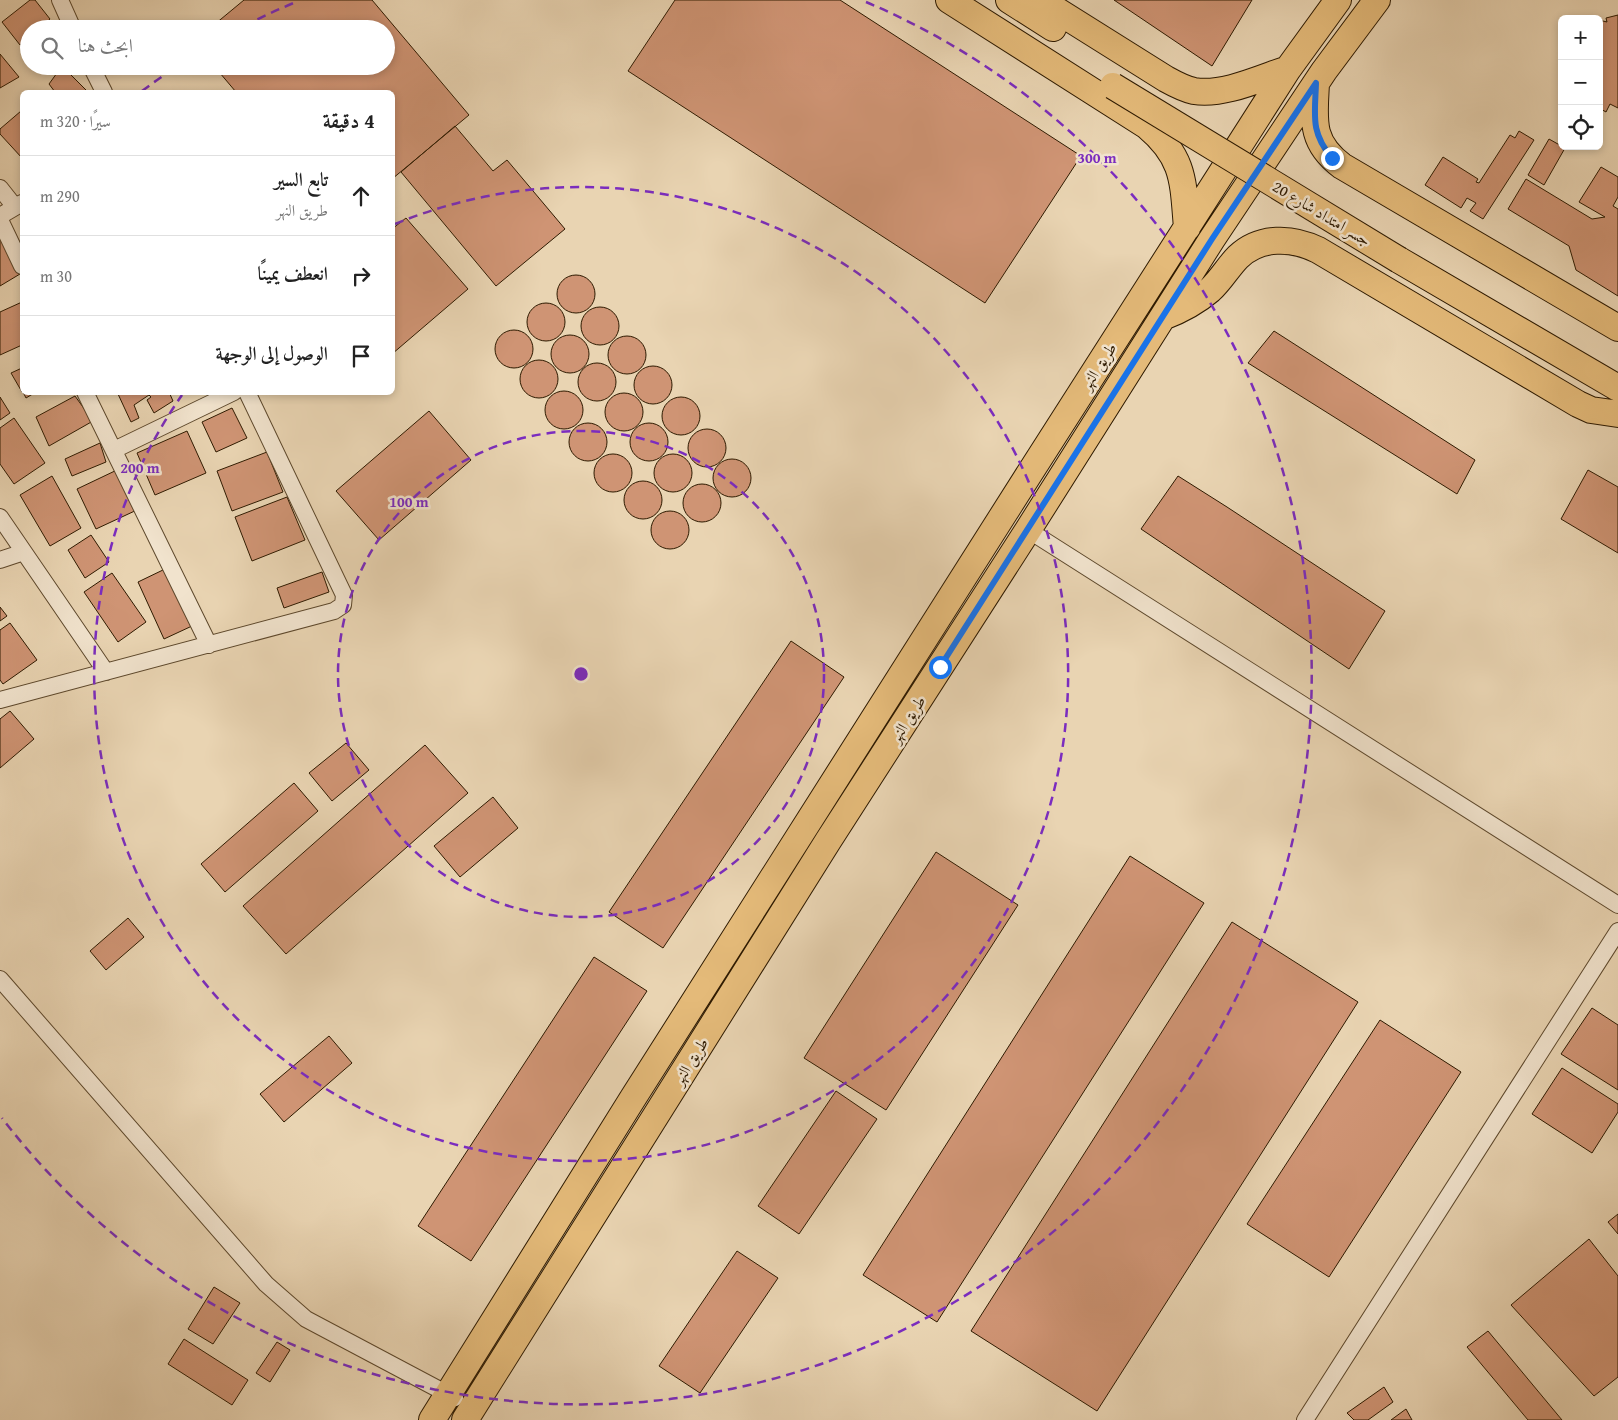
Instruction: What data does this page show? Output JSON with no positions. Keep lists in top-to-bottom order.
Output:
{
  "streets": {
    "main road": ["جسر امتداد شارع 20", "طريق النهر"]
  },
  "page": {
    "map_buttons": ["+", "−"],
    "search": "ابحث هنا",
    "heading": ["4 دقيقة", "سيرًا · 320 m"],
    "list": [
      ["تابع السير", "طريق النهر", "290 m"],
      ["انعطف يمينًا", "30 m"],
      "الوصول إلى الوجهة"
    ]
  },
  "rings": ["300 m", "200 m", "100 m"]
}
